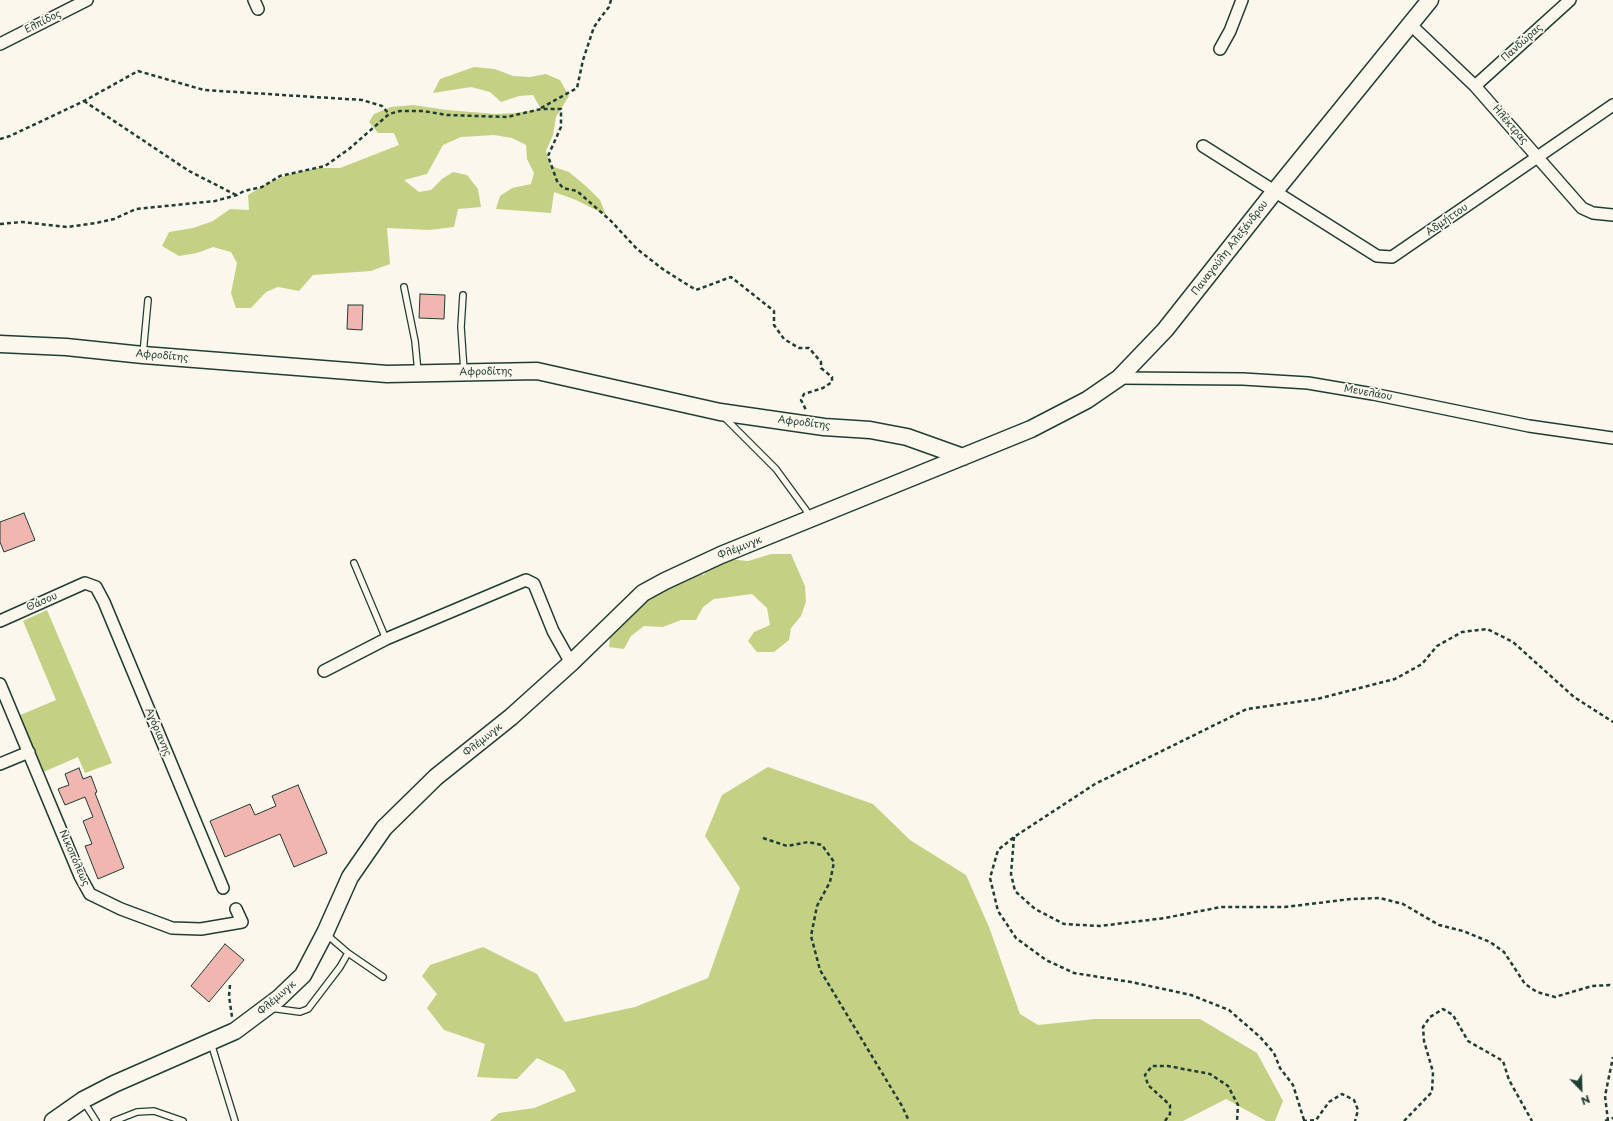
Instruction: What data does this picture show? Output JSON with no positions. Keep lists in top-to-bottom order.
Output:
{
  "streets": {
    "street": [
      "Ελπίδος",
      "Πανδώρας",
      "Ηλέκτρας",
      "Αδμήττου",
      "Παναγούλη Αλεξάνδρου",
      "Αφροδίτης",
      "Μενελάου",
      "Φλέμινγκ",
      "Θάσου",
      "Αγόριανης",
      "Νικοπόλεως"
    ]
  },
  "crossings": [
    ["Πανδώρας", "Ηλέκτρας"],
    ["Ηλέκτρας", "Αδμήττου"],
    ["Ηλέκτρας", "Παναγούλη Αλεξάνδρου"],
    ["Αδμήττου", "Παναγούλη Αλεξάνδρου"],
    ["Παναγούλη Αλεξάνδρου", "Μενελάου"],
    ["Παναγούλη Αλεξάνδρου", "Φλέμινγκ"],
    ["Αφροδίτης", "Φλέμινγκ"],
    ["Θάσου", "Αγόριανης"]
  ],
  "north": "bottom right"
}
